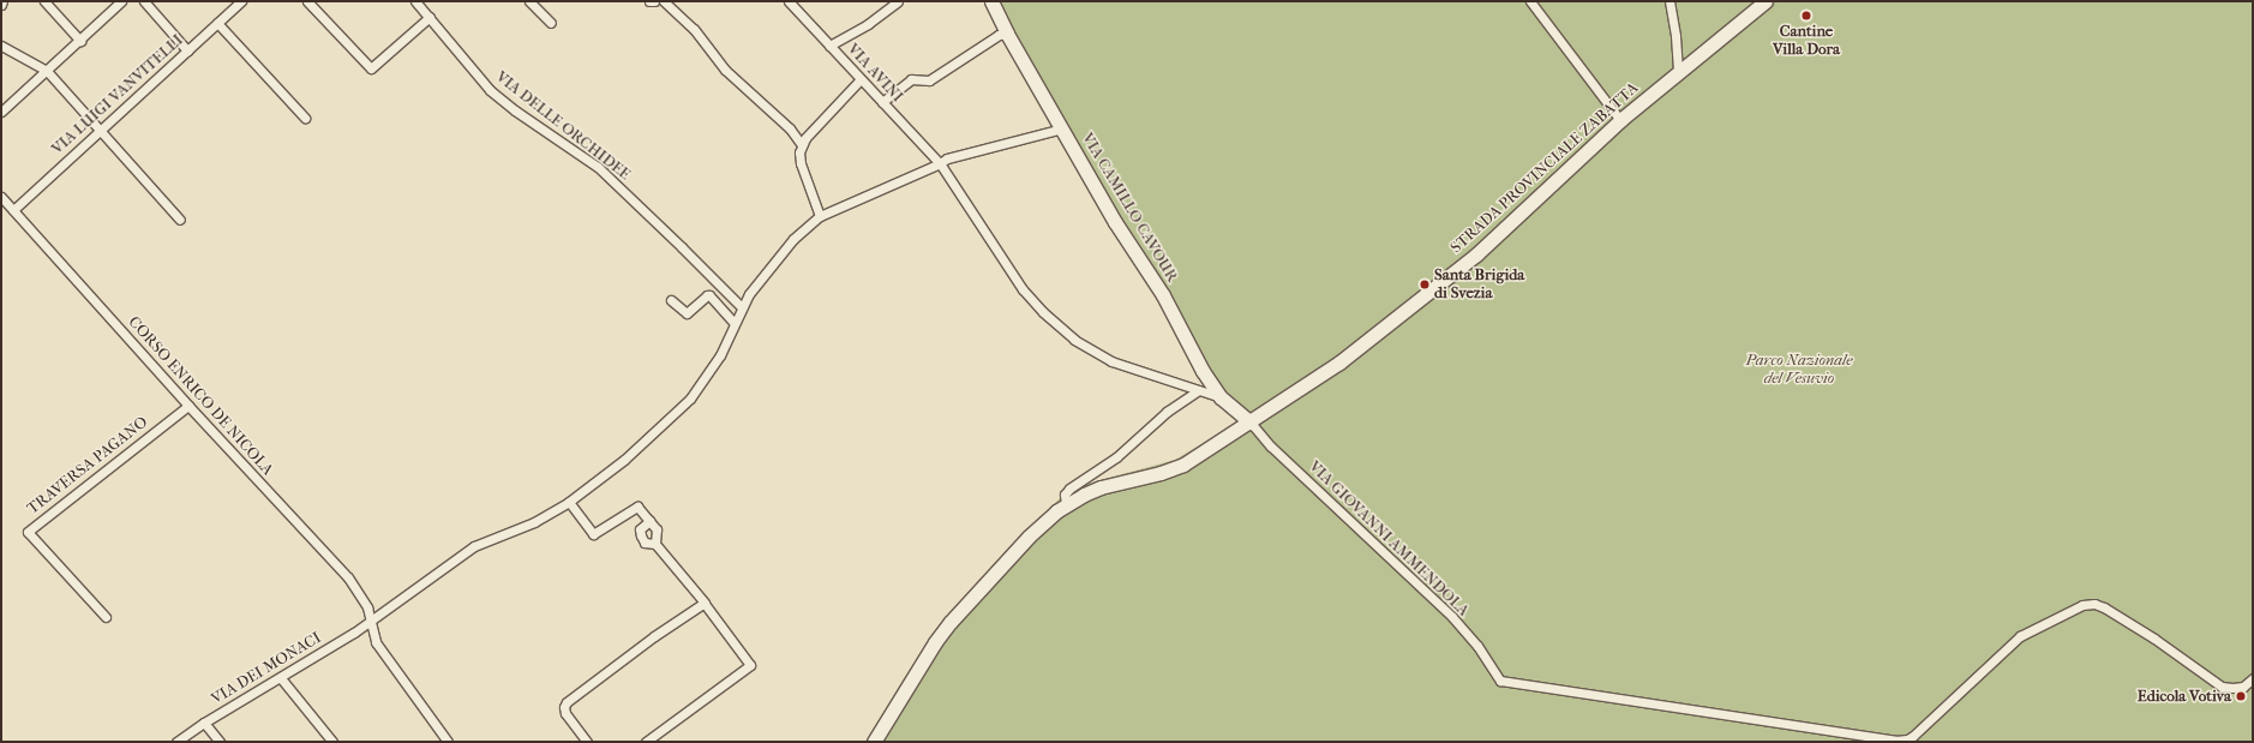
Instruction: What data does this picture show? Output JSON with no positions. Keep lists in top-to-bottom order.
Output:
{
  "streets": {
    "street": [
      "VIA AVINI",
      "VIA LUIGI VANVITELLI",
      "VIA DELLE ORCHIDEE",
      "STRADA PROVINCIALE ZABATTA",
      "VIA CAMILLO CAVOUR",
      "CORSO ENRICO DE NICOLA",
      "TRAVERSA PAGANO",
      "VIA GIOVANNI AMMENDOLA",
      "VIA DEI MONACI"
    ]
  },
  "crossings": [
    ["VIA AVINI", "VIA CAMILLO CAVOUR"],
    ["VIA AVINI", "VIA DEI MONACI"],
    ["VIA LUIGI VANVITELLI", "CORSO ENRICO DE NICOLA"],
    ["VIA DELLE ORCHIDEE", "VIA DEI MONACI"],
    ["STRADA PROVINCIALE ZABATTA", "VIA CAMILLO CAVOUR"],
    ["STRADA PROVINCIALE ZABATTA", "VIA GIOVANNI AMMENDOLA"],
    ["VIA CAMILLO CAVOUR", "VIA GIOVANNI AMMENDOLA"],
    ["VIA CAMILLO CAVOUR", "VIA DEI MONACI"],
    ["CORSO ENRICO DE NICOLA", "TRAVERSA PAGANO"],
    ["CORSO ENRICO DE NICOLA", "VIA DEI MONACI"]
  ],
  "parks": ["Parco Nazionale del Vesuvio"],
  "places": ["Cantine Villa Dora", "Santa Brigida di Svezia", "Edicola Votiva"]
}
